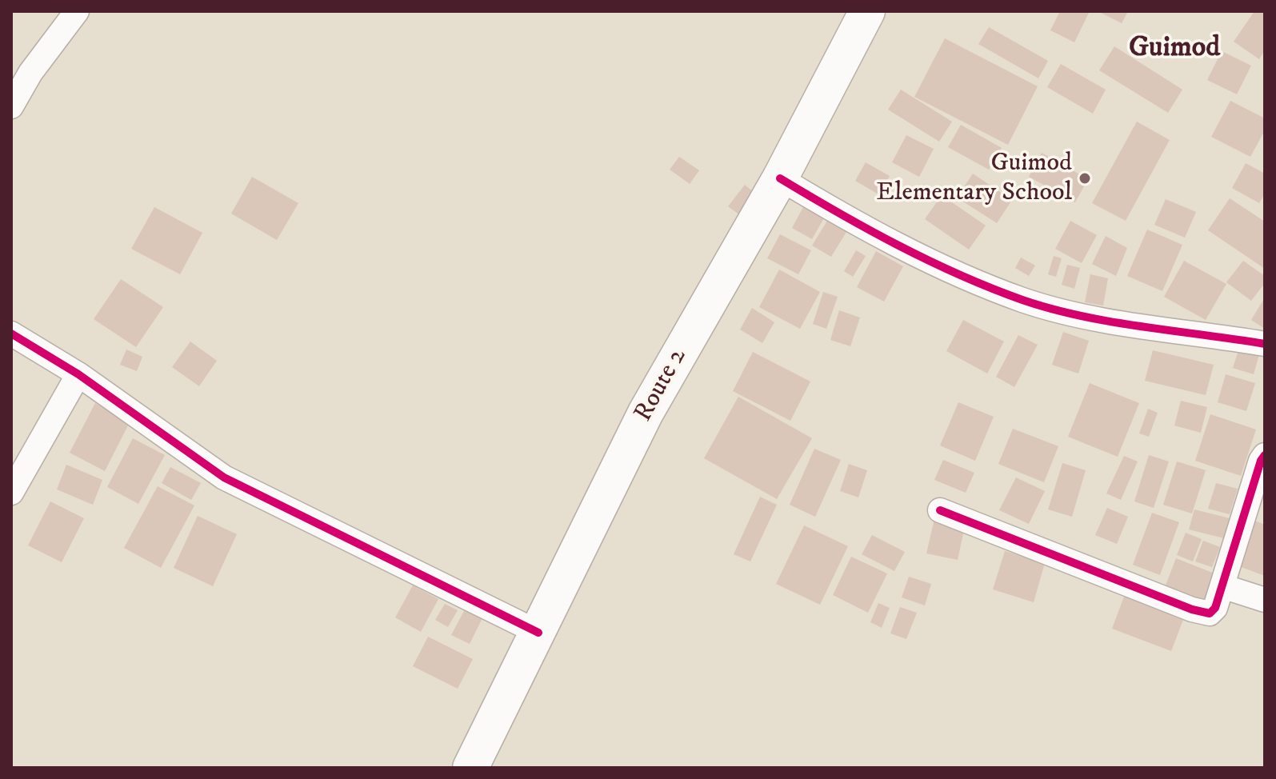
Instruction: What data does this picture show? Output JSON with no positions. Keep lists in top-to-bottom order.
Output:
{
  "streets": {
    "highway": ["Route 2"]
  },
  "districts": ["Guimod"],
  "places": ["Guimod Elementary School"]
}
